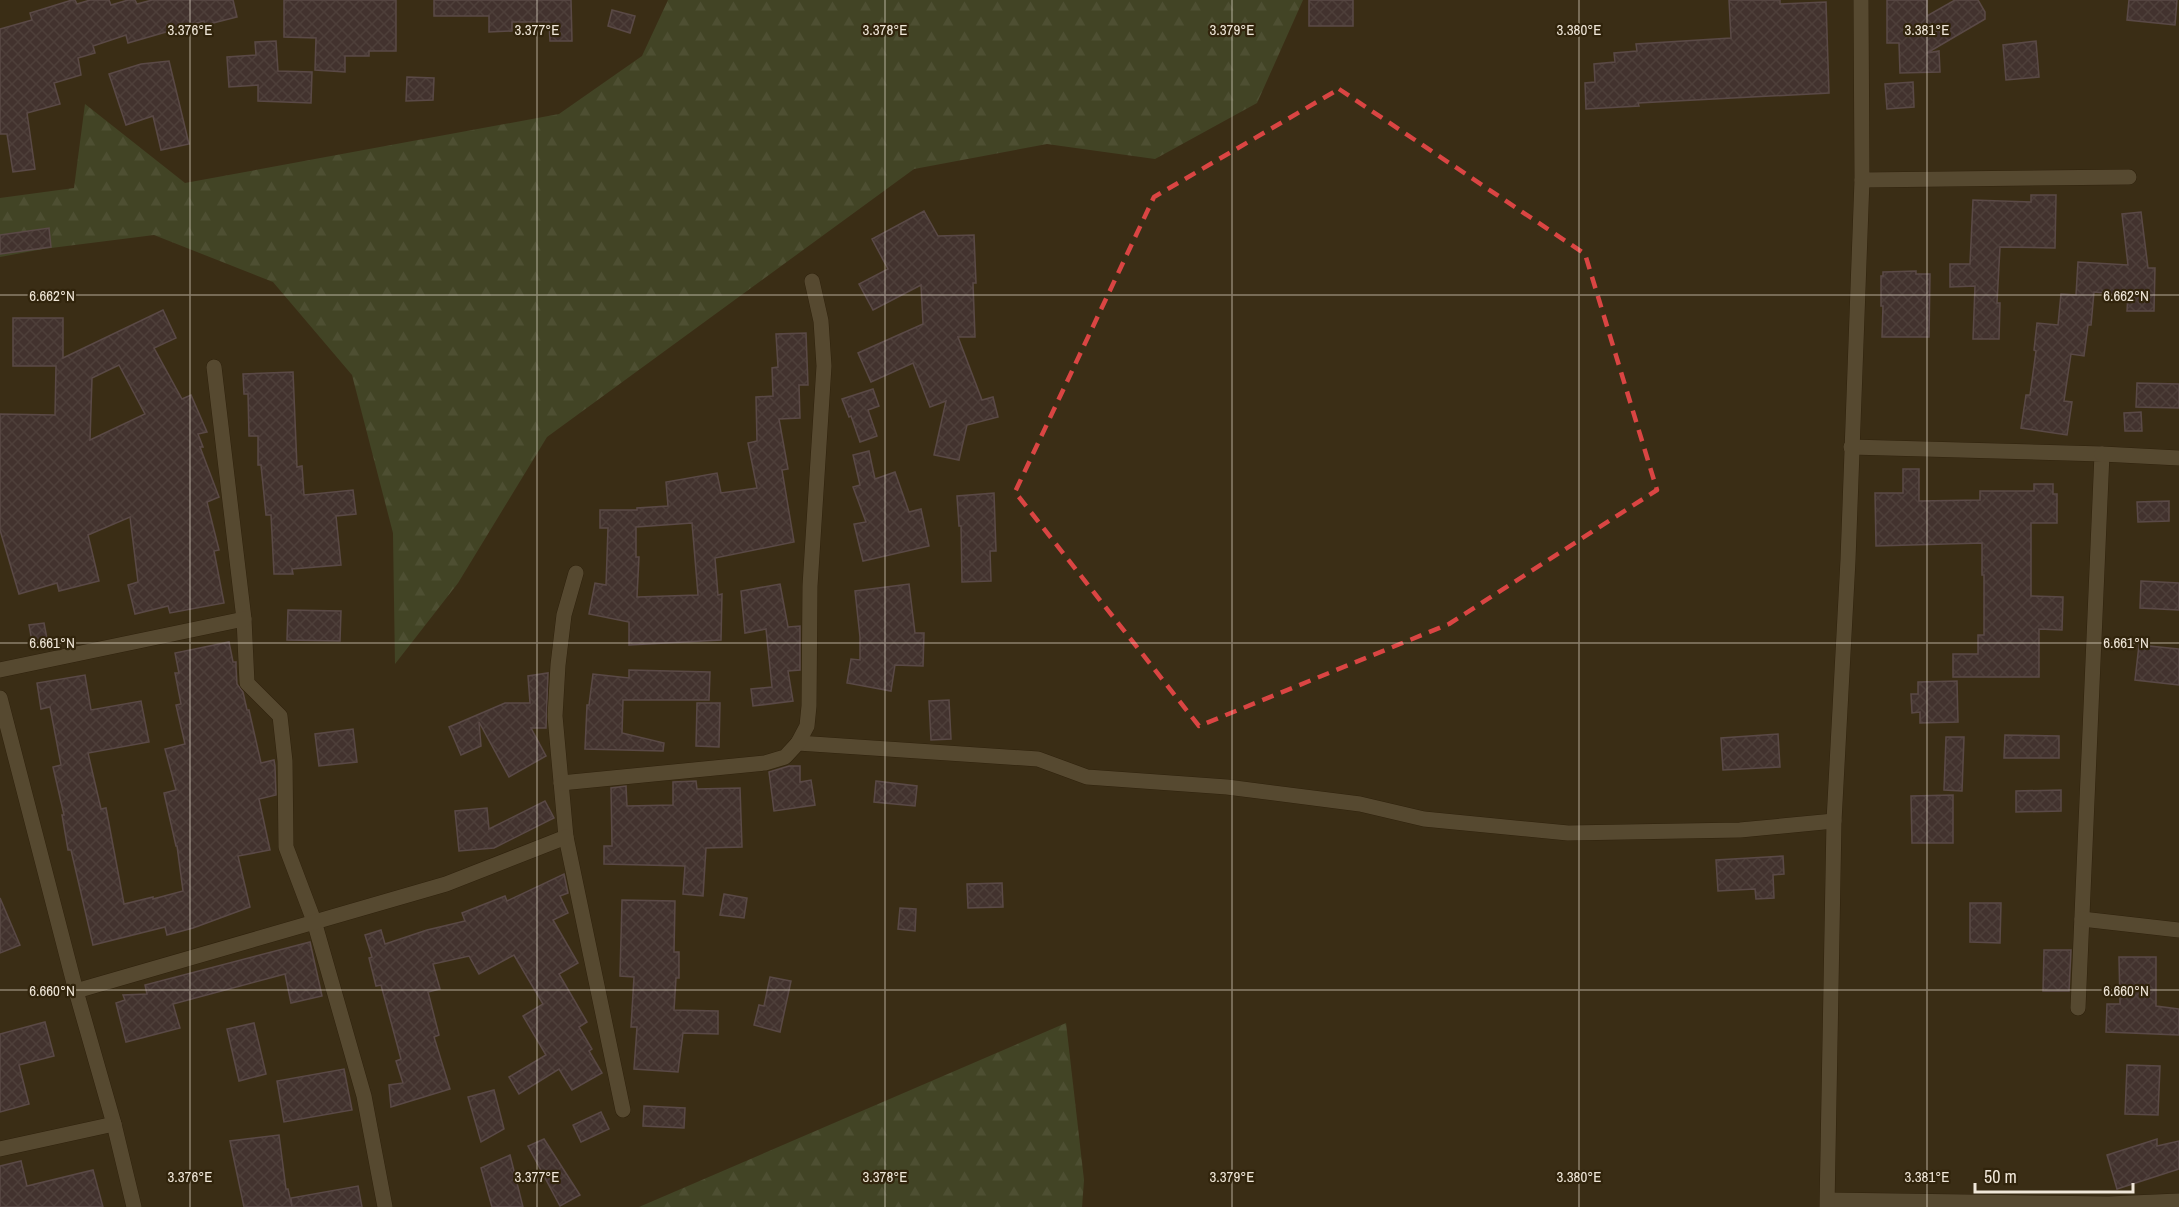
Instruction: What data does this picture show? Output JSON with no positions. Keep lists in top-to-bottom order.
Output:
{
  "scale_bar": "50 m",
  "coordinates": [
    "3.376°E",
    "3.377°E",
    "3.378°E",
    "3.379°E",
    "3.380°E",
    "3.381°E",
    "6.662°N",
    "6.661°N",
    "6.660°N"
  ]
}
